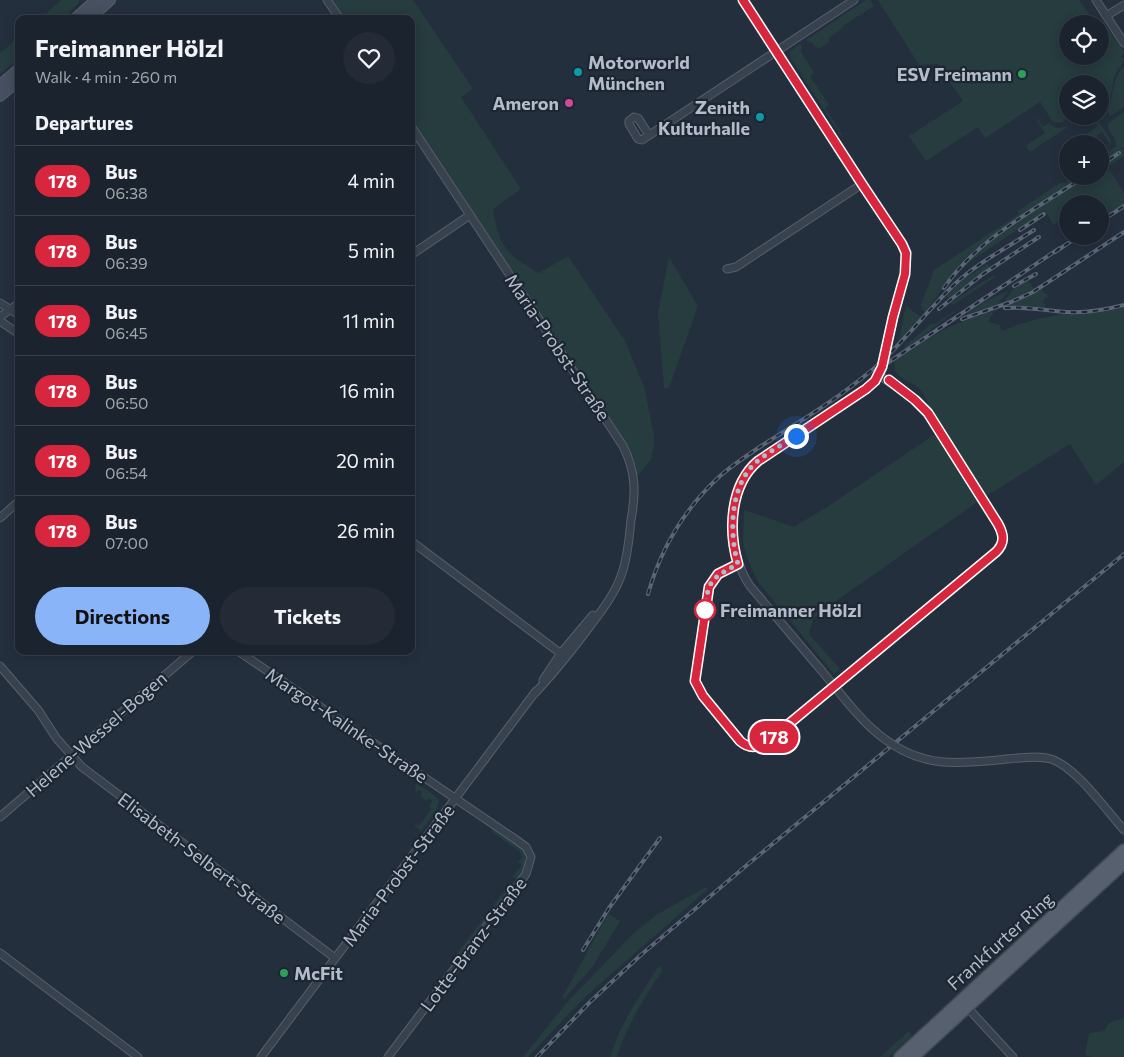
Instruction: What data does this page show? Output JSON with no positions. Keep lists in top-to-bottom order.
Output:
{
  "streets": {
    "main road": ["Frankfurter Ring"],
    "street": [
      "Maria-Probst-Straße",
      "Margot-Kalinke-Straße",
      "Helene-Wessel-Bogen",
      "Elisabeth-Selbert-Straße",
      "Lotte-Branz-Straße"
    ]
  },
  "crossings": [
    ["Maria-Probst-Straße", "Margot-Kalinke-Straße"],
    ["Maria-Probst-Straße", "Elisabeth-Selbert-Straße"],
    ["Maria-Probst-Straße", "Lotte-Branz-Straße"],
    ["Margot-Kalinke-Straße", "Lotte-Branz-Straße"],
    ["Helene-Wessel-Bogen", "Elisabeth-Selbert-Straße"]
  ],
  "places": [
    "Motorworld München",
    "ESV Freimann",
    "Ameron",
    "Zenith Kulturhalle",
    "Freimanner Hölzl",
    "McFit"
  ],
  "lines": ["bus line 178"],
  "page": {
    "on_map": "178",
    "map_buttons": ["+", "−"],
    "heading": [
      ["Freimanner Hölzl", "Walk · 4 min · 260 m"],
      "Departures"
    ],
    "list": [
      {
        "mark": "178",
        "name": "Bus",
        "note": "06:38",
        "value": "4 min"
      },
      {
        "mark": "178",
        "name": "Bus",
        "note": "06:39",
        "value": "5 min"
      },
      {
        "mark": "178",
        "name": "Bus",
        "note": "06:45",
        "value": "11 min"
      },
      {
        "mark": "178",
        "name": "Bus",
        "note": "06:50",
        "value": "16 min"
      },
      {
        "mark": "178",
        "name": "Bus",
        "note": "06:54",
        "value": "20 min"
      },
      {
        "mark": "178",
        "name": "Bus",
        "note": "07:00",
        "value": "26 min"
      }
    ],
    "buttons": ["Directions", "Tickets"]
  }
}
